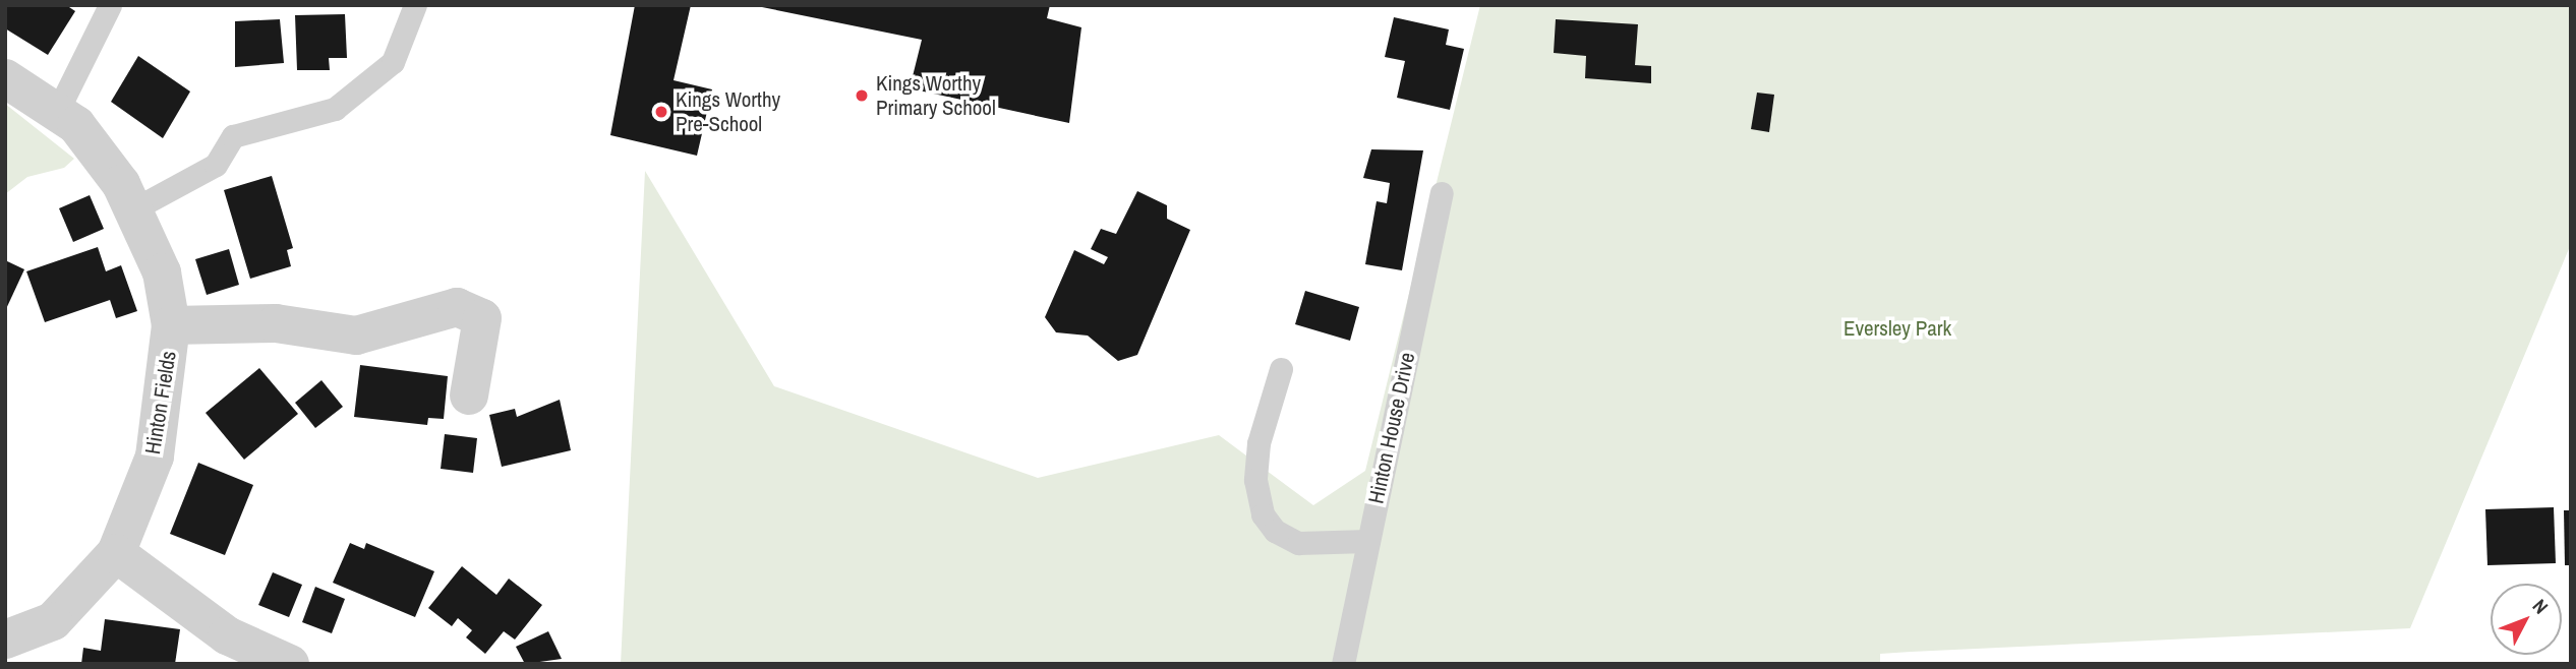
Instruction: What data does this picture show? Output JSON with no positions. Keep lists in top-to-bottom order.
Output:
{
  "streets": {
    "street": ["Hinton Fields"],
    "lane": ["Hinton House Drive"]
  },
  "parks": ["Eversley Park"],
  "places": ["Kings Worthy Primary School", "Kings Worthy Pre-School"],
  "north": "top right"
}
